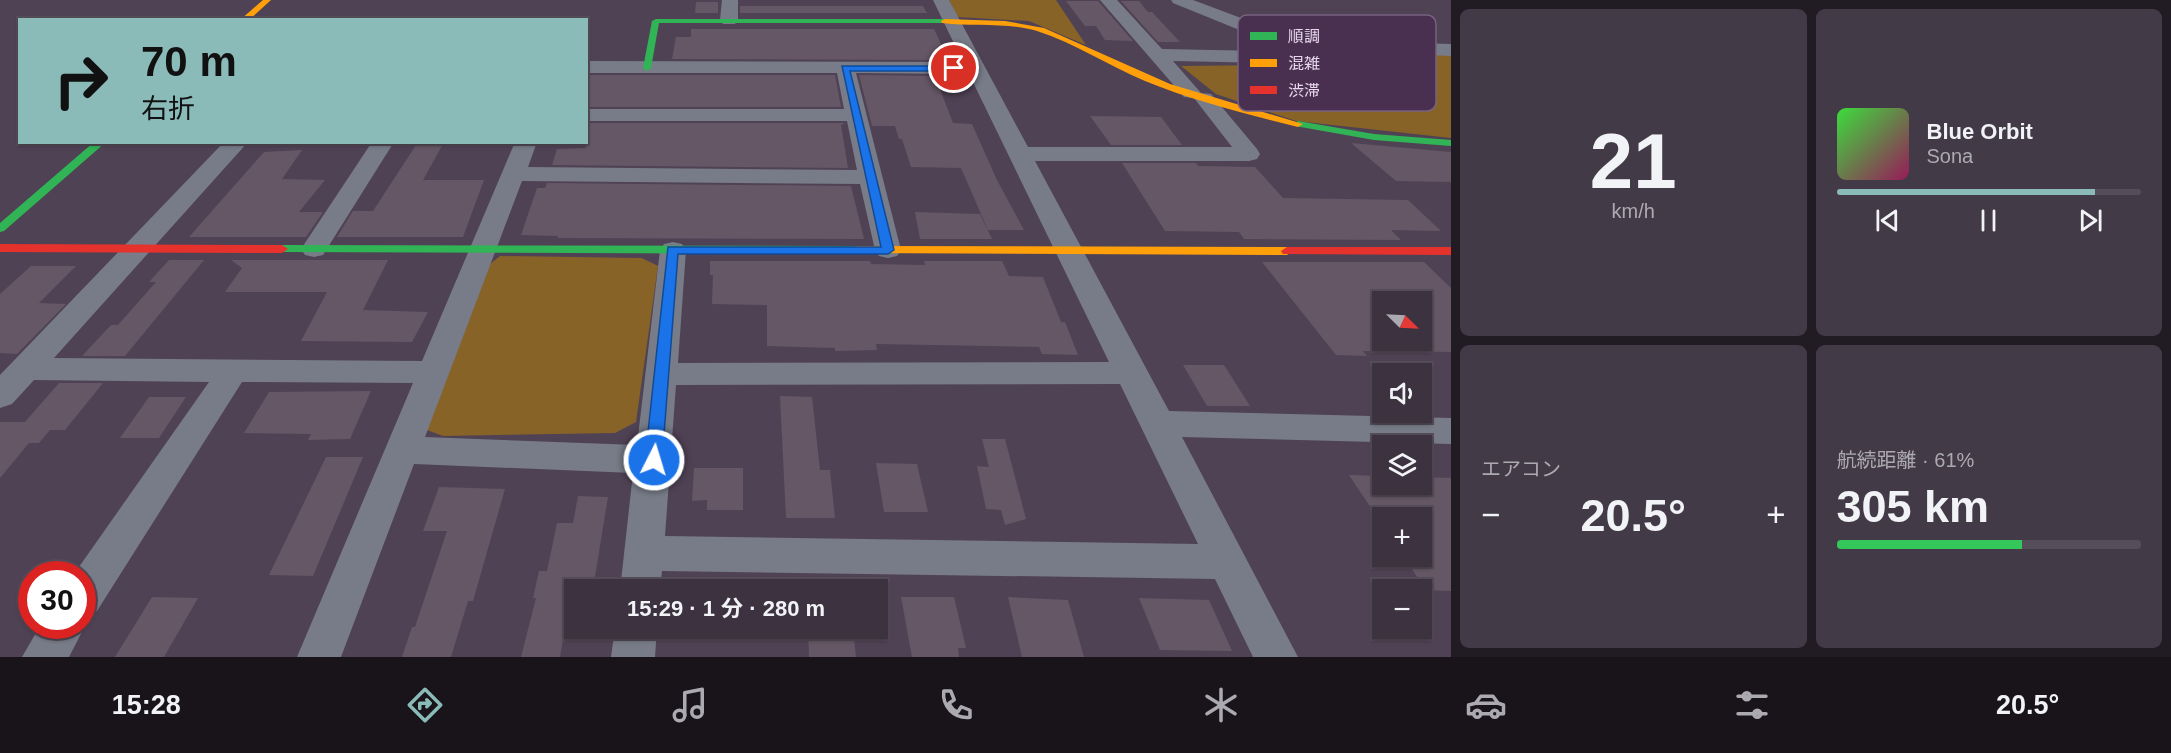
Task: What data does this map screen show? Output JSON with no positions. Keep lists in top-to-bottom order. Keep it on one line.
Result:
{"legend":["順調","混雑","渋滞"],"north":"bottom right","page":{"tile":[["21","km/h"],"エアコン",["航続距離 · 61%","305 km"]],"turn":["70 m","右折"],"song":["Blue Orbit","Sona"],"map_buttons":["+","−"],"heat":["−","20.5°","+"],"limit":"30","trip":"15:29 · 1 分 · 280 m","tabs":["15:28","20.5°"]}}
